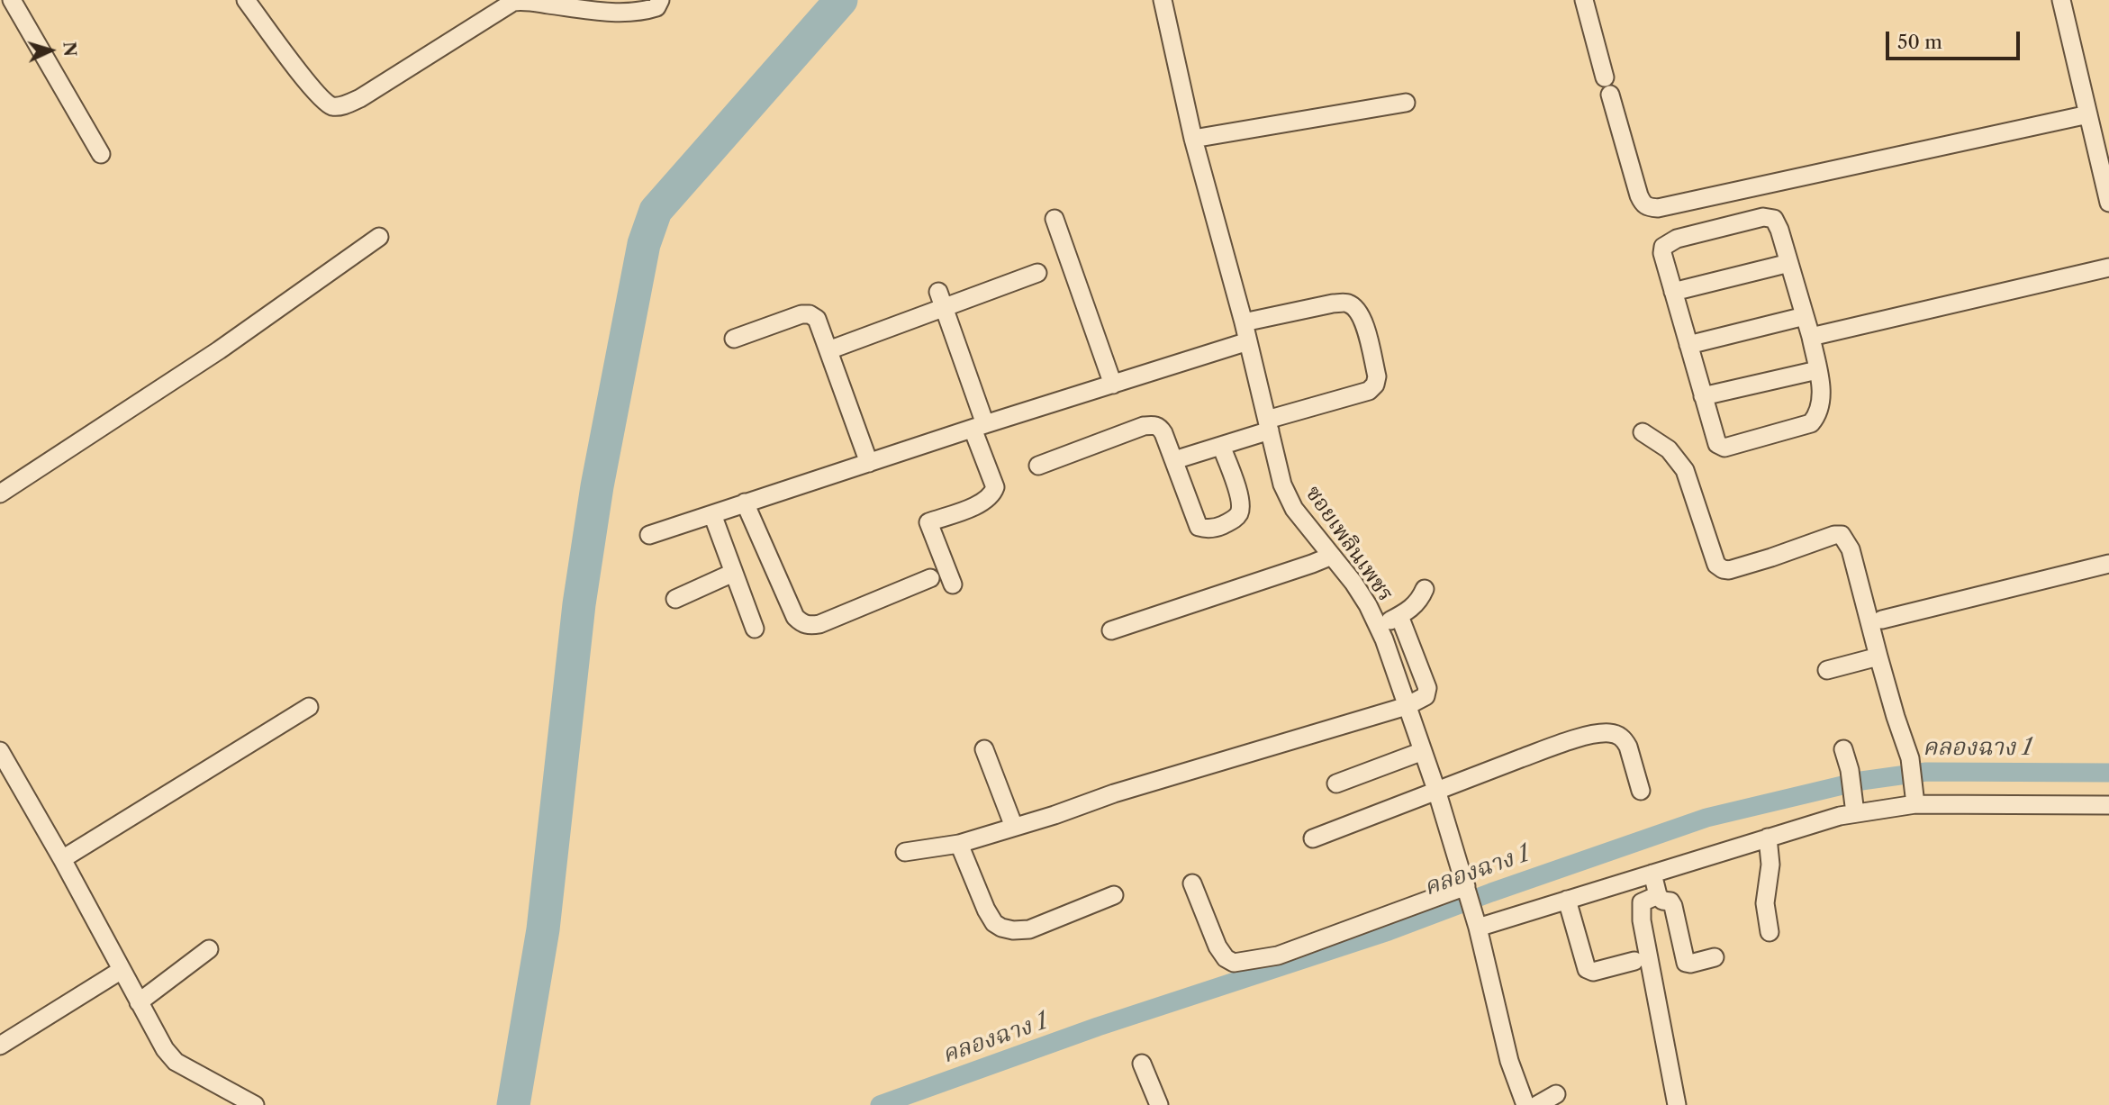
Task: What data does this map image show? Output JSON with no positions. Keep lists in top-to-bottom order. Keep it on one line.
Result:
{"streets":{"street":["ซอยเพลินเพชร"]},"water":["คลองฉาง 1"],"scale_bar":"50 m","north":"right"}
